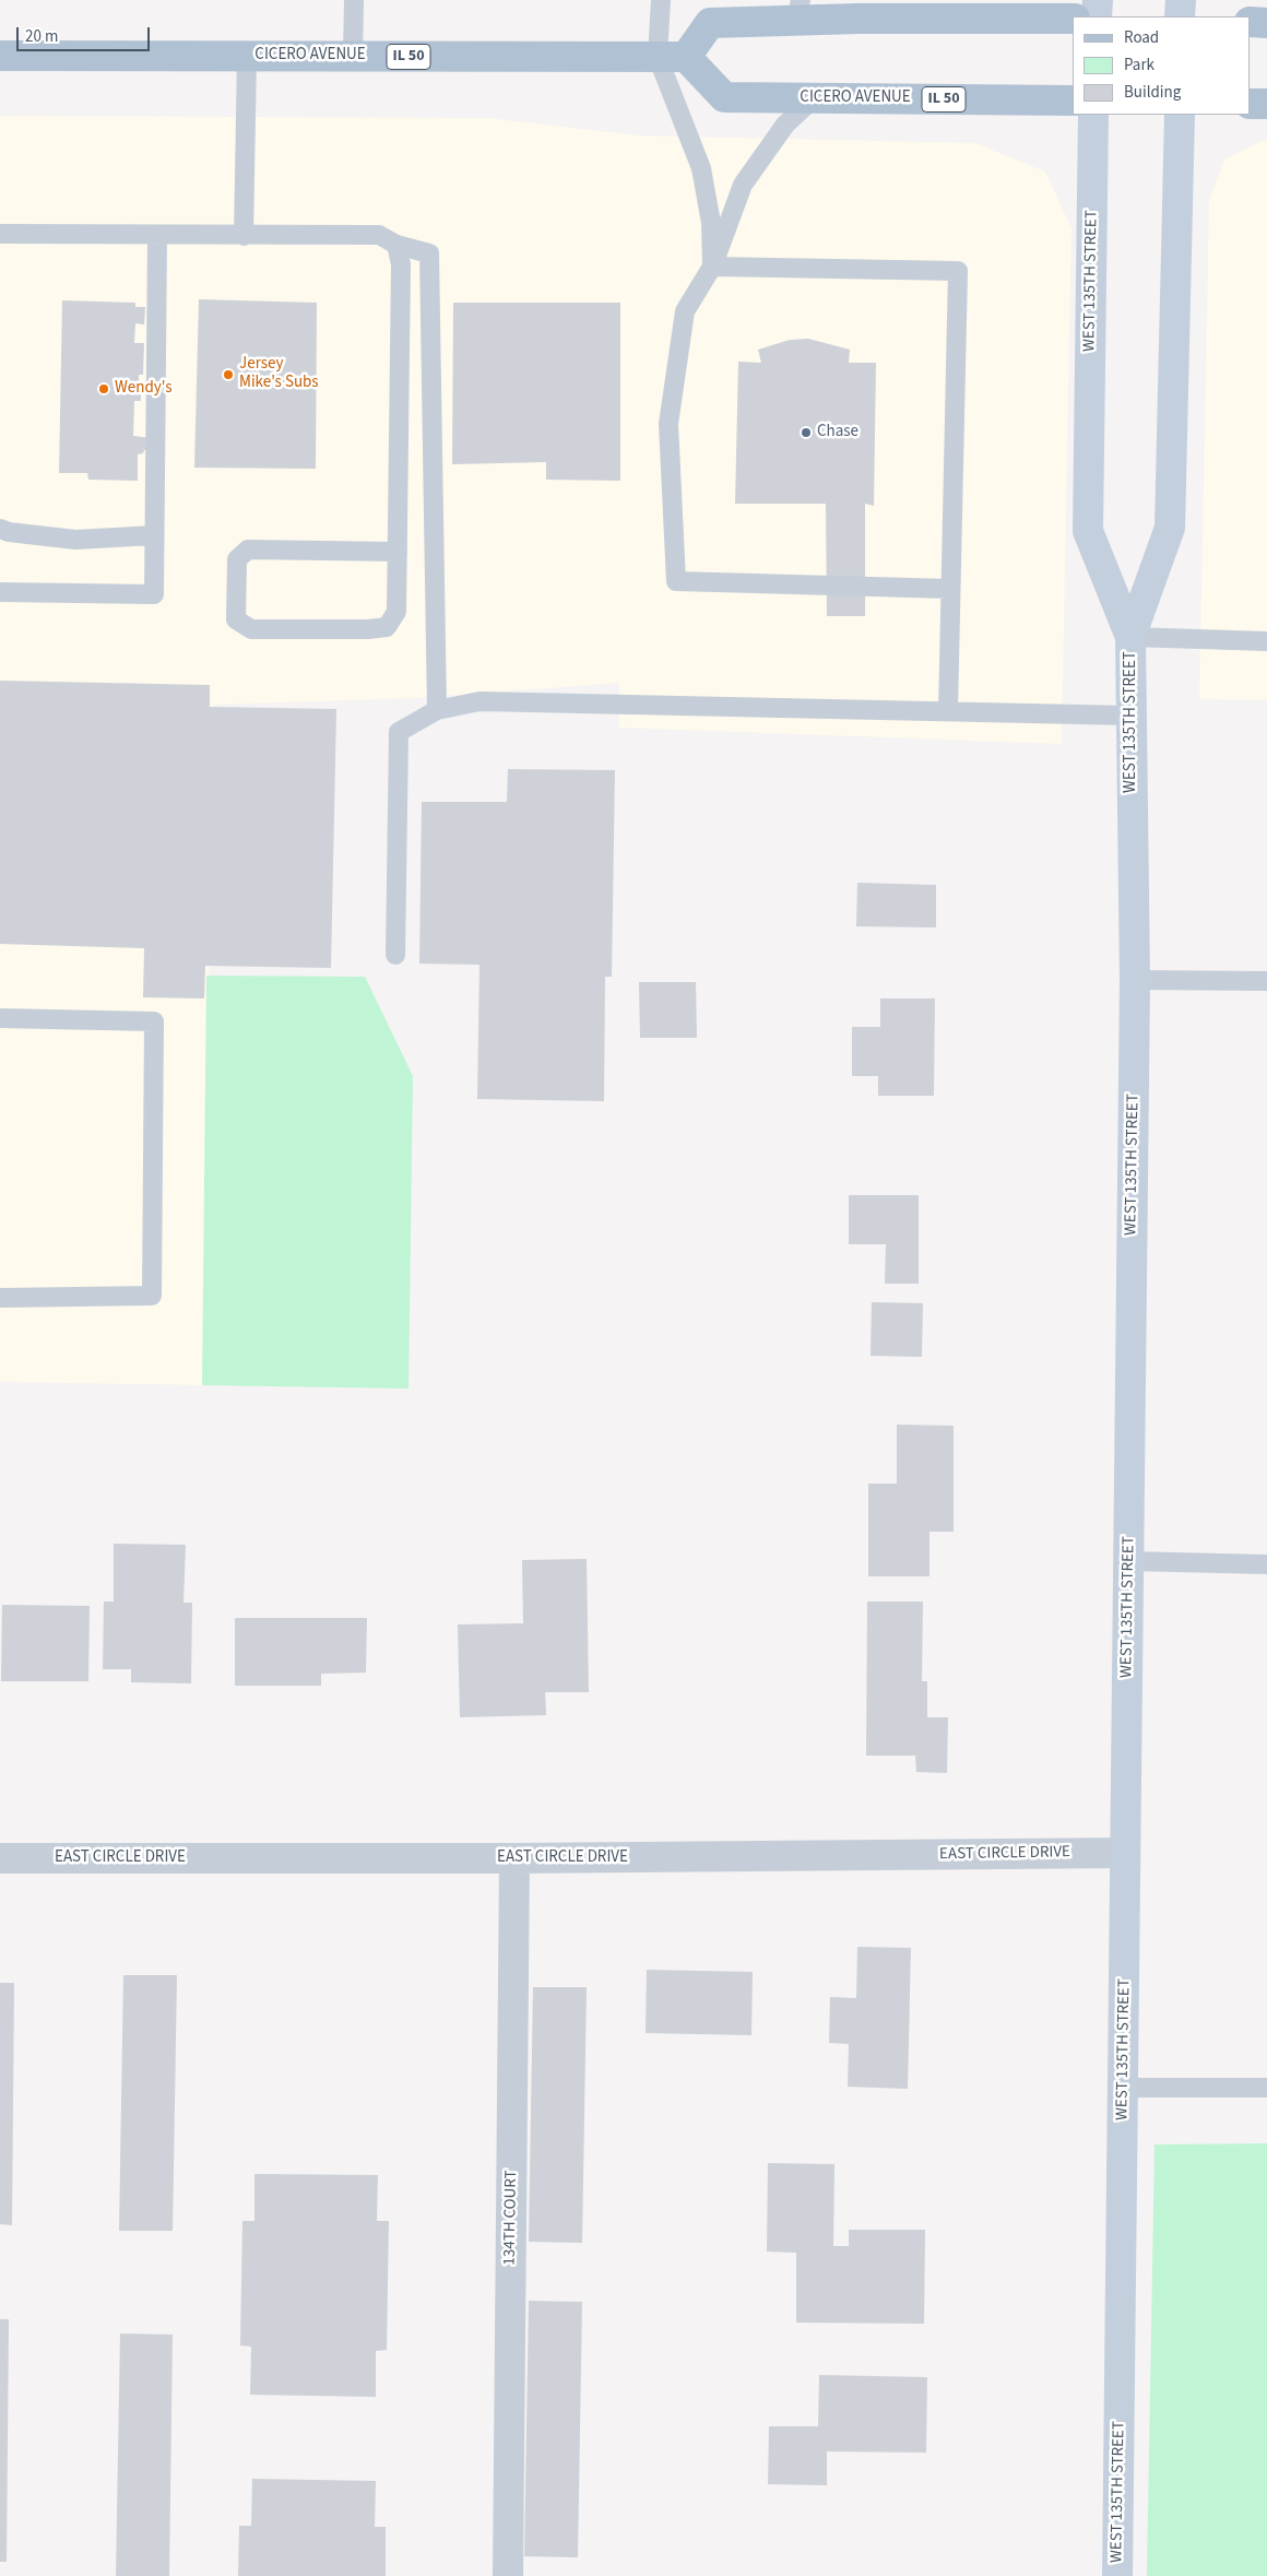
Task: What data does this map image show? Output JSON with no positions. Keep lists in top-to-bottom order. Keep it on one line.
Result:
{"streets":{"main road":["CICERO AVENUE","IL 50"],"street":["WEST 135TH STREET","EAST CIRCLE DRIVE","134TH COURT"]},"crossings":[["WEST 135TH STREET","EAST CIRCLE DRIVE"],["EAST CIRCLE DRIVE","134TH COURT"]],"places":["Jersey Mike's Subs","Wendy's","Chase"],"legend":["Road","Park","Building"],"scale_bar":"20 m"}
